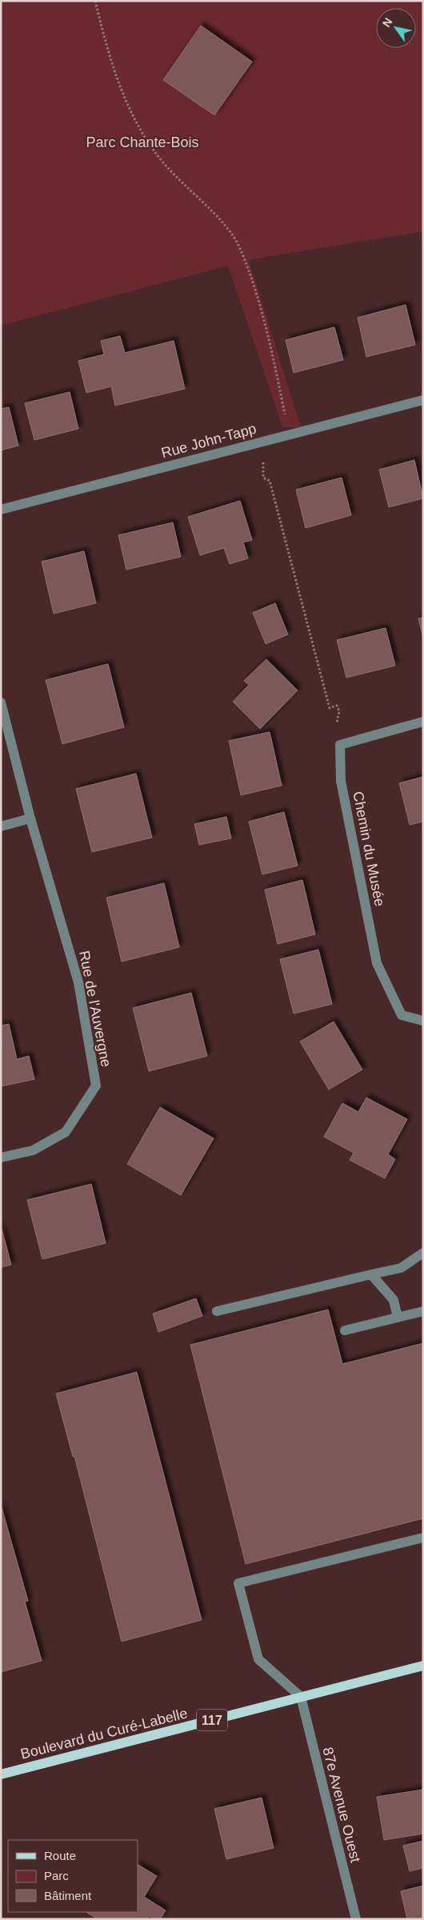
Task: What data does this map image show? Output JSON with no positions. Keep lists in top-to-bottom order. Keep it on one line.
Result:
{"streets":{"main road":["117","Boulevard du Curé-Labelle"],"street":["Rue John-Tapp","Chemin du Musée","Rue de l'Auvergne","87e Avenue Ouest"]},"crossings":[["Boulevard du Curé-Labelle","87e Avenue Ouest"]],"parks":["Parc Chante-Bois"],"legend":["Route","Parc","Bâtiment"],"north":"top left"}
